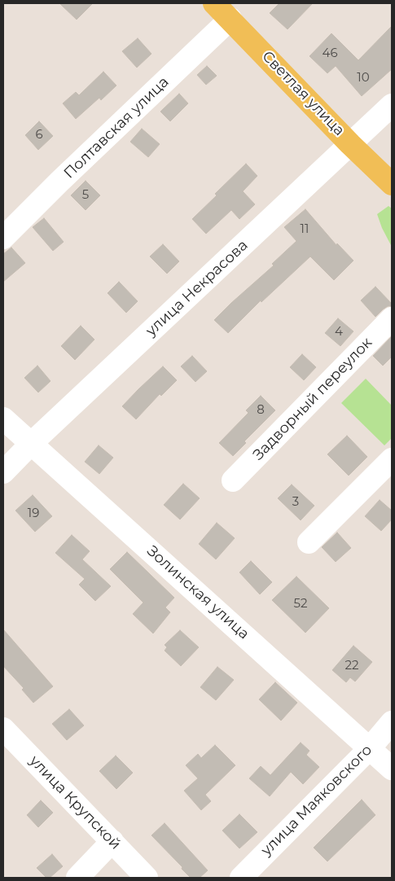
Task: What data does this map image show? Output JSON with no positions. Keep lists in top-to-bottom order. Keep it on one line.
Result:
{"streets":{"main road":["Светлая улица"],"street":["Полтавская улица","улица Некрасова","Задворный переулок","Золинская улица","улица Маяковского","улица Крупской"]},"crossings":[["Светлая улица","Полтавская улица"],["Светлая улица","улица Некрасова"],["улица Некрасова","Золинская улица"],["Золинская улица","улица Маяковского"]],"house_numbers":["46","10","6","5","11","4","8","3","19","52","22"]}
